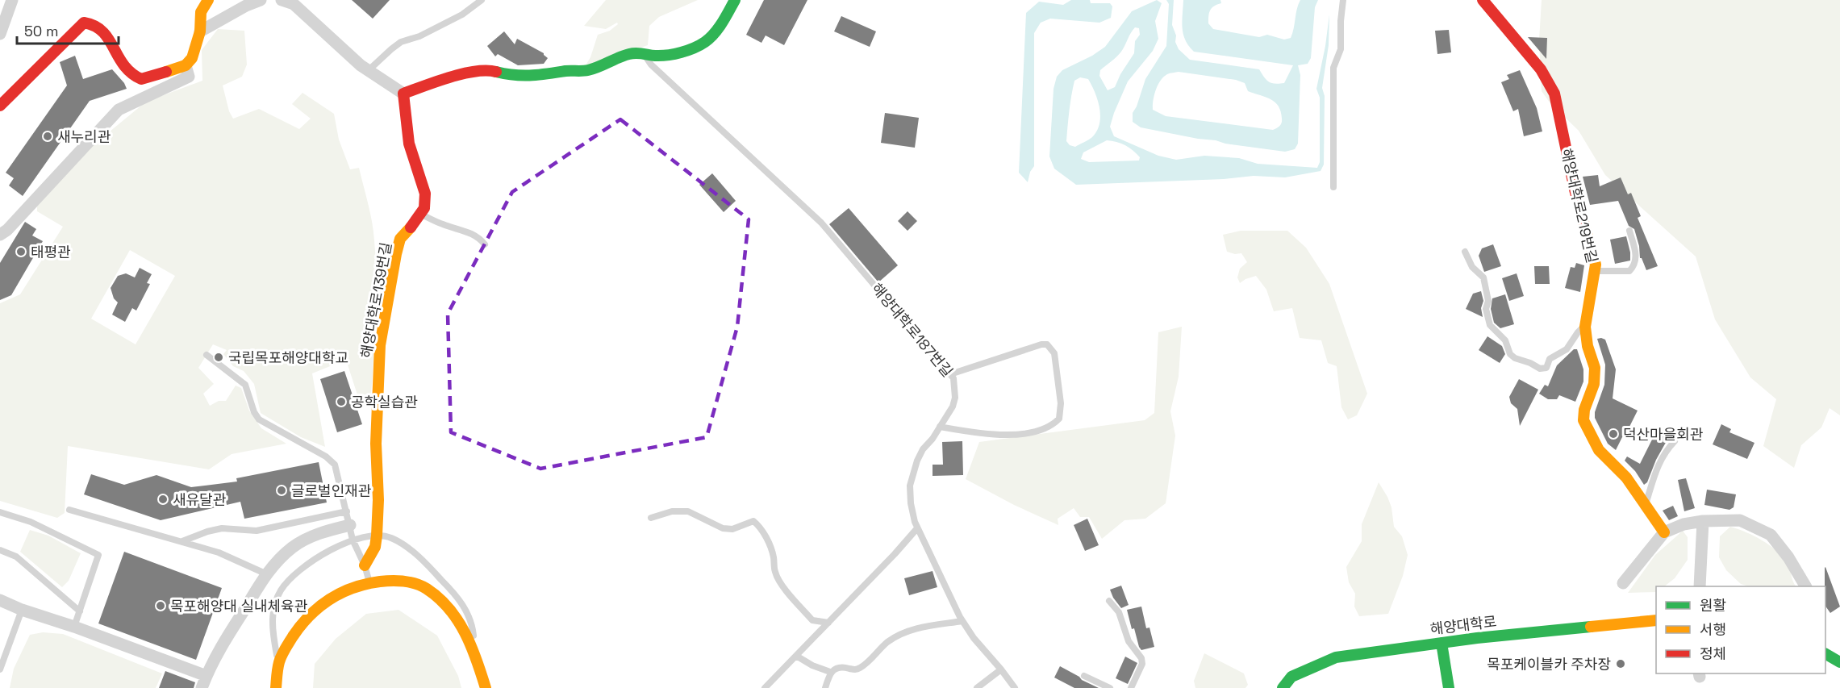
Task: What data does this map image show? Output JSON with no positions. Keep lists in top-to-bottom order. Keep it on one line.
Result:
{"streets":{"street":["해양대학로219번길","해양대학로139번길","해양대학로"],"lane":["해양대학로187번길"]},"places":["새누리관","태평관","국립목포해양대학교","공학실습관","덕산마을회관","글로벌인재관","새유달관","목포해양대 실내체육관","목포케이블카 주차장"],"legend":["원활","서행","정체"],"scale_bar":"50 m"}
